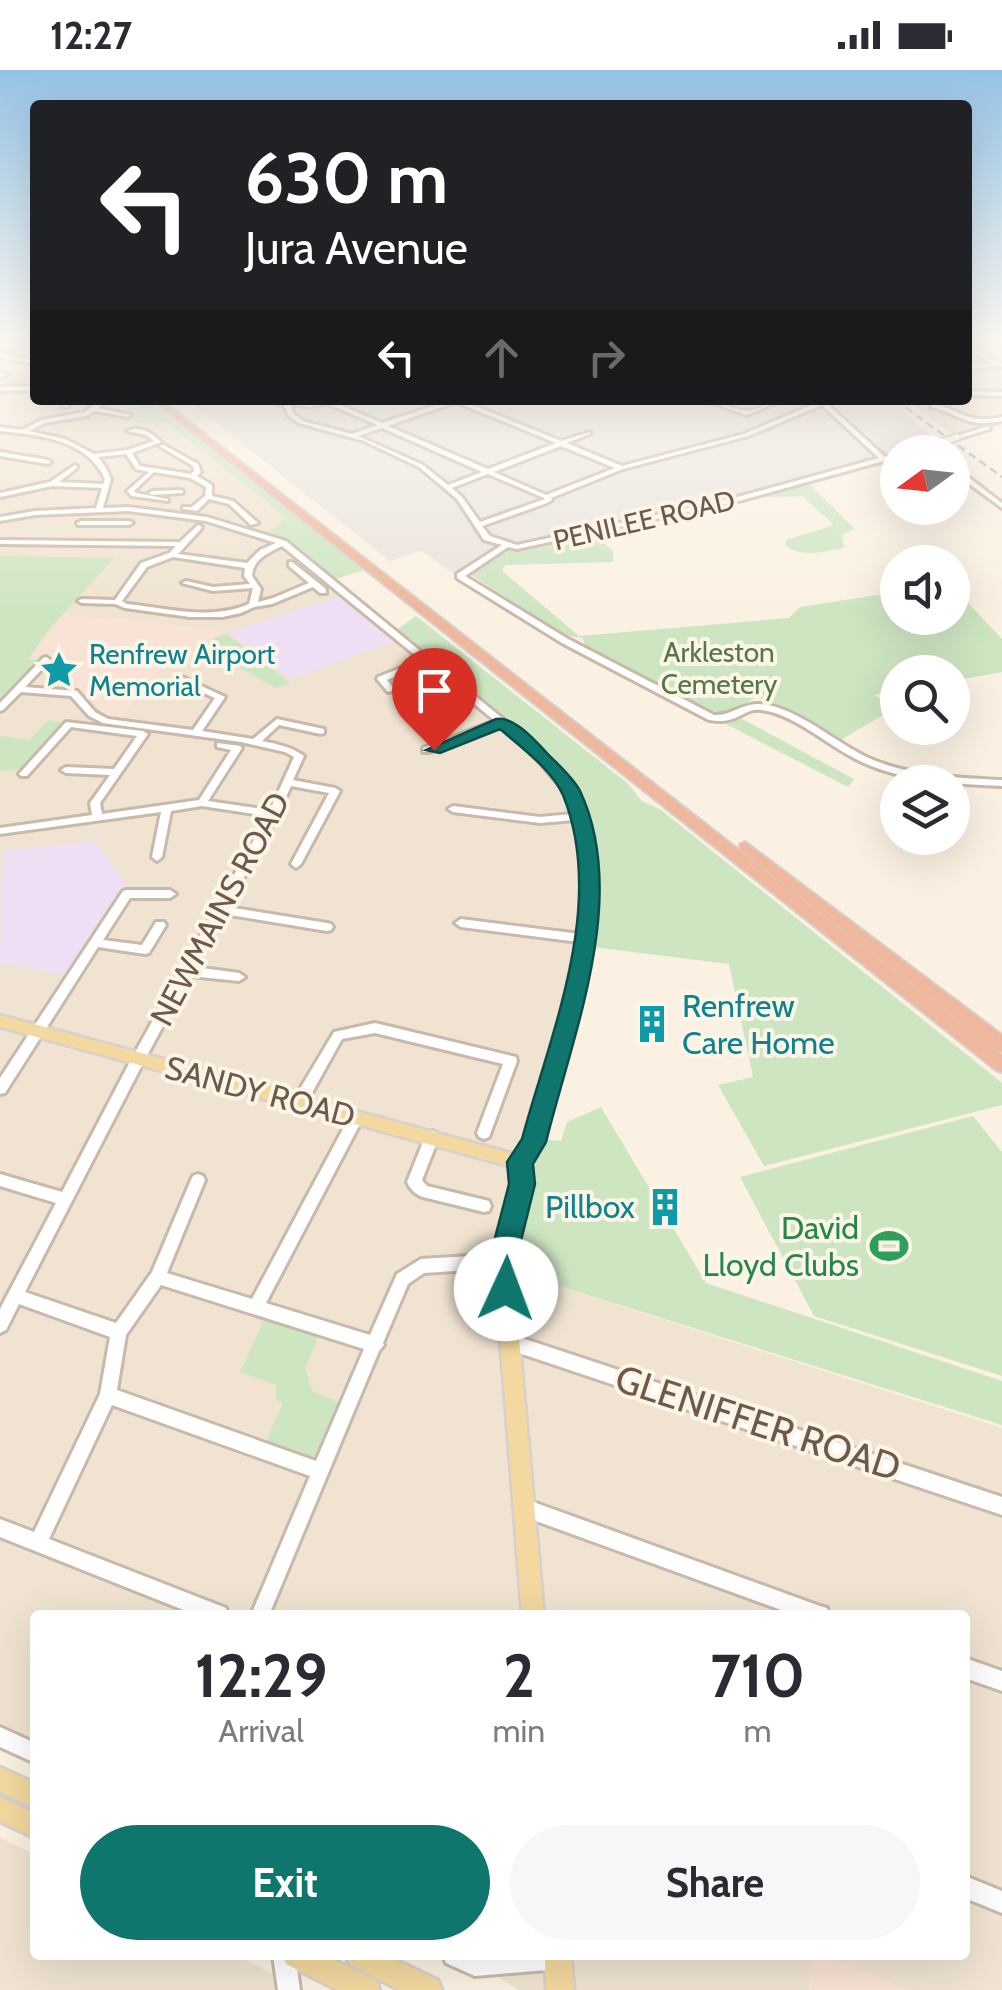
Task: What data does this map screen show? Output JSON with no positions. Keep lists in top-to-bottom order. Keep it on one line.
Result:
{"streets":{"main road":["SANDY ROAD"],"street":["PENILEE ROAD","NEWMAINS ROAD","GLENIFFER ROAD"]},"crossings":[["NEWMAINS ROAD","SANDY ROAD"]],"parks":["Arkleston Cemetery"],"places":{"place":["Renfrew Airport Memorial"],"building":["Renfrew Care Home","Pillbox"],"sports":["David Lloyd Clubs"]},"north":"left","page":{"status":"12:27","turn":["630 m","Jura Avenue"],"eta":["12:29","Arrival","2","min","710","m"],"buttons":["Exit","Share"]}}
